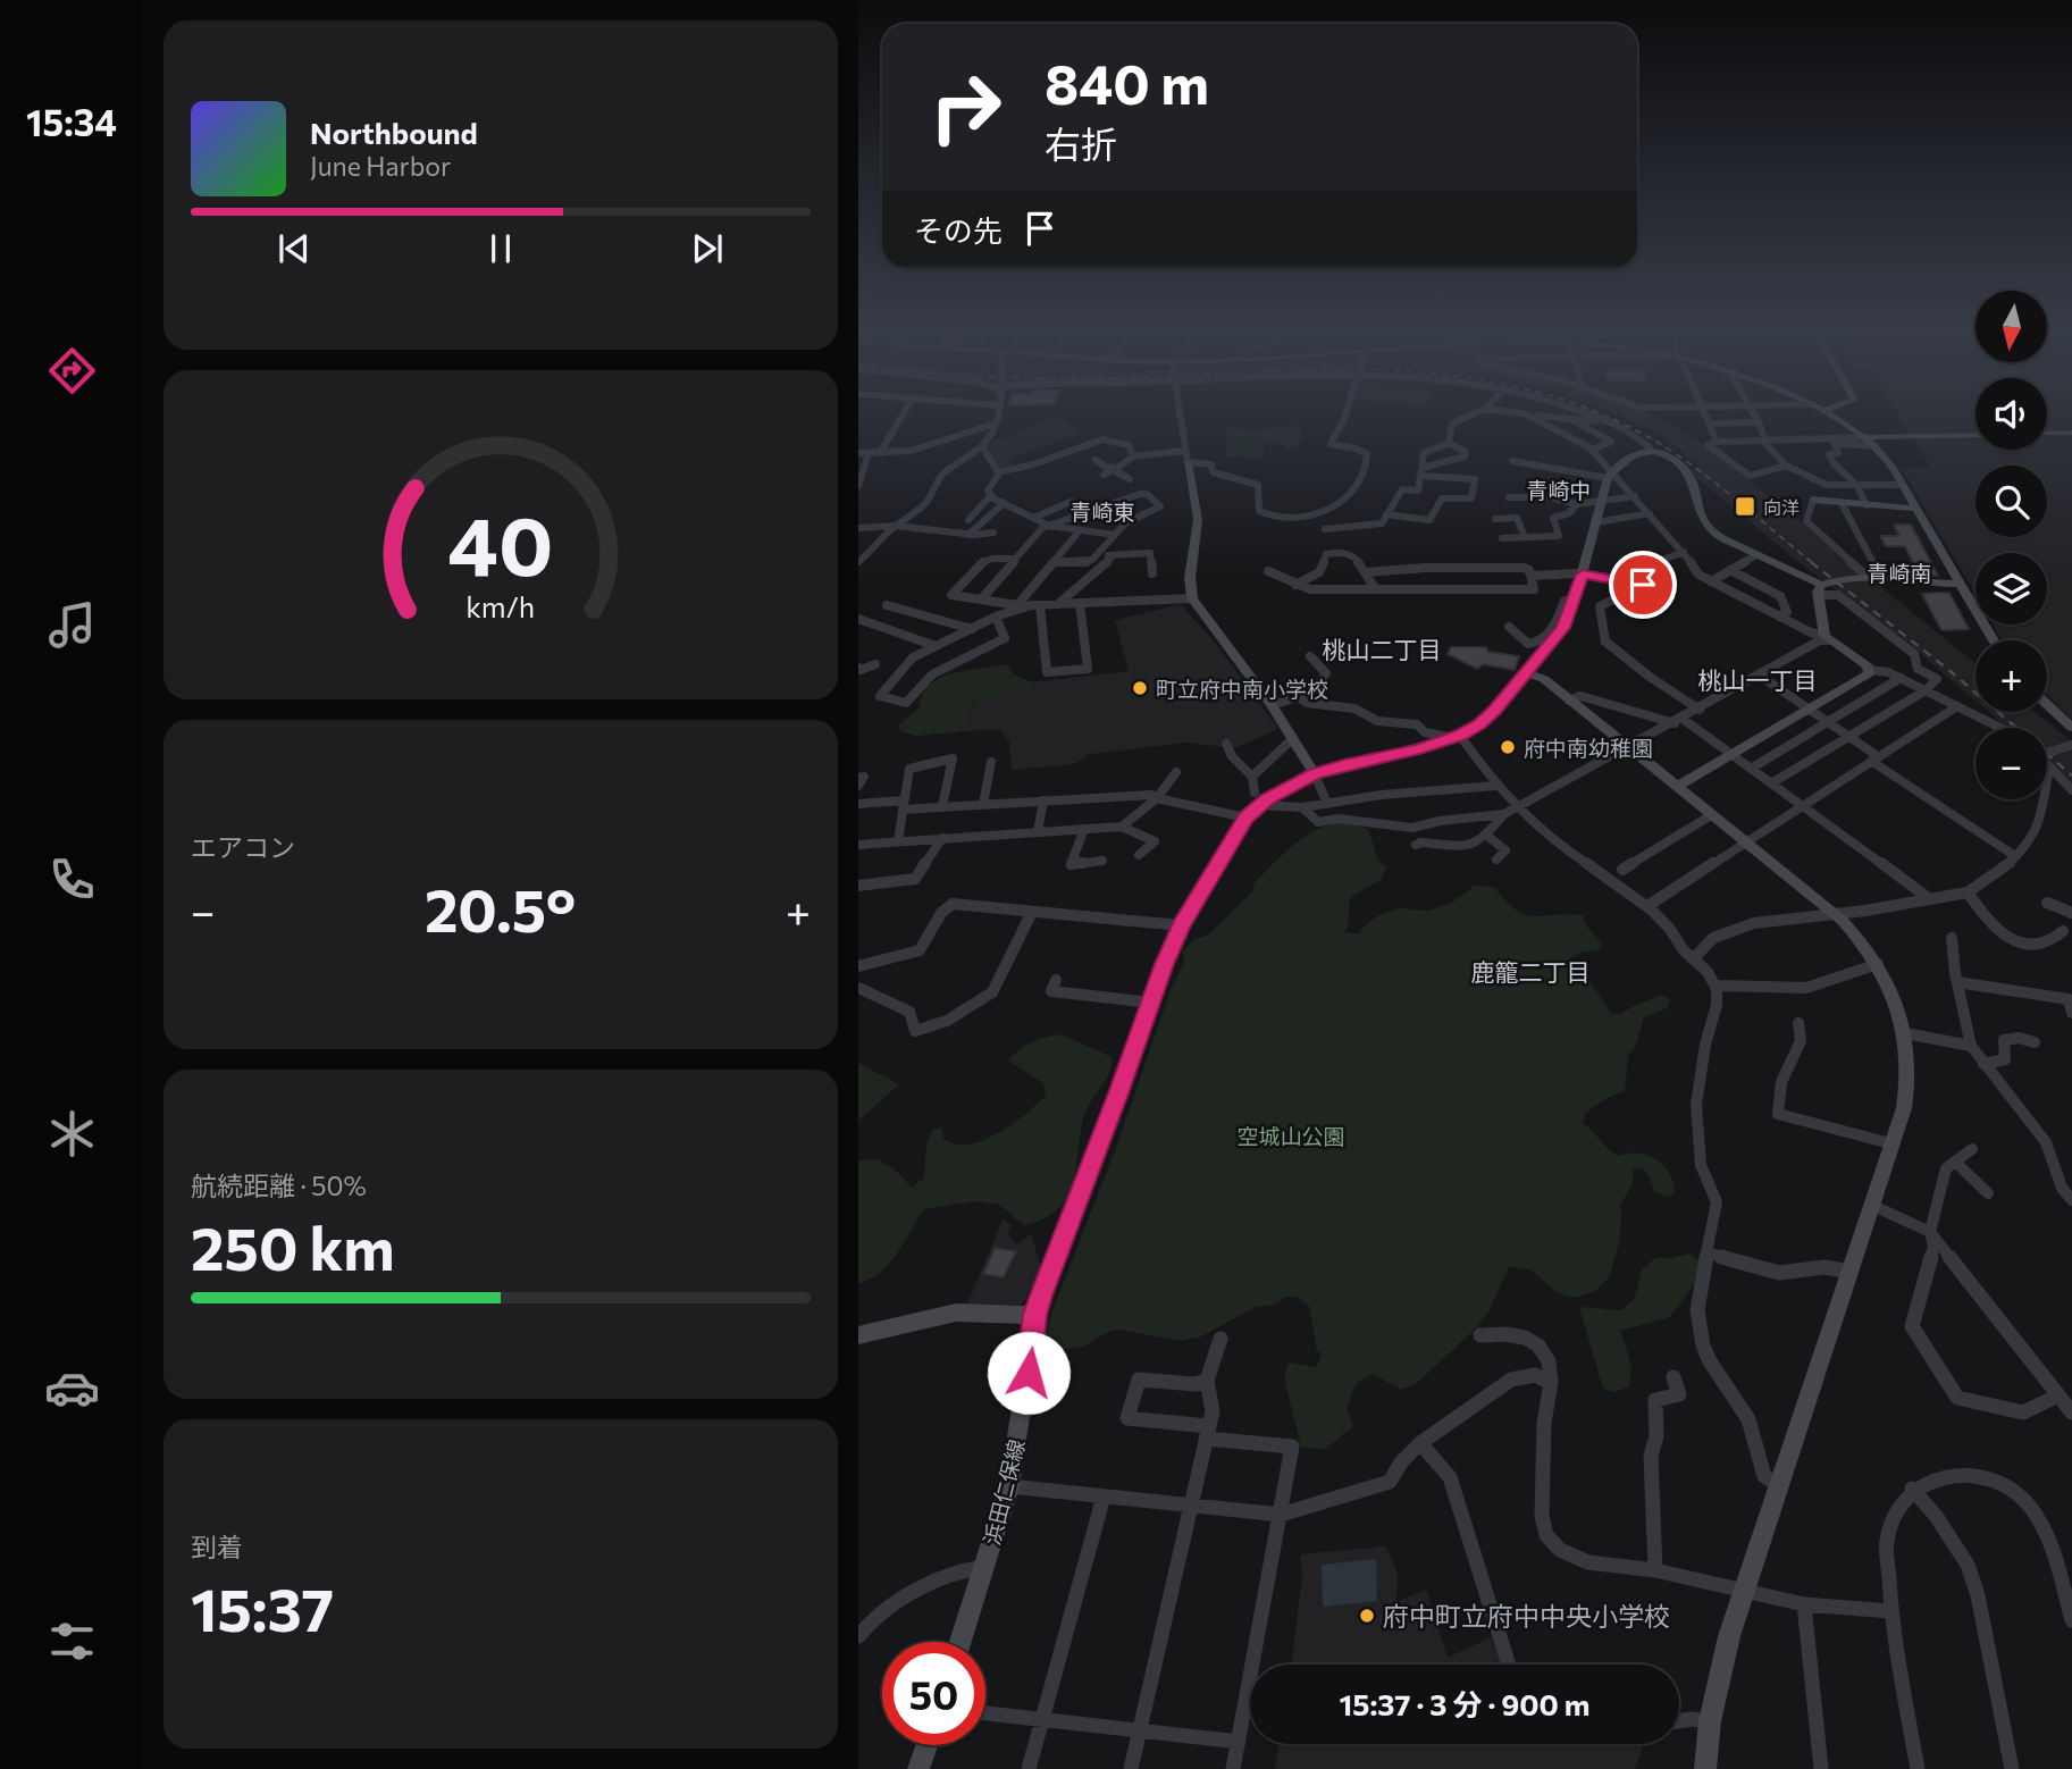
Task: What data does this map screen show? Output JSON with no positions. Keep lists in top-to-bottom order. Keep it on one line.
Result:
{"streets":{"main road":["浜田仁保線"]},"districts":["青崎中","青崎東","青崎南","桃山二丁目","桃山一丁目","鹿籠二丁目"],"parks":["空城山公園"],"places":{"transit":["向洋"],"other":["町立府中南小学校","府中南幼稚園","府中町立府中中央小学校"]},"north":"bottom","page":{"tabs":"15:34","turn":["840 m","右折"],"song":["Northbound","June Harbor"],"then":"その先","map_buttons":["+","−"],"tile":["エアコン",["航続距離 · 50%","250 km"],["到着","15:37"]],"heat":["−","20.5°","+"],"limit":"50","trip":"15:37 · 3 分 · 900 m","gauge":["40","km/h"]}}
